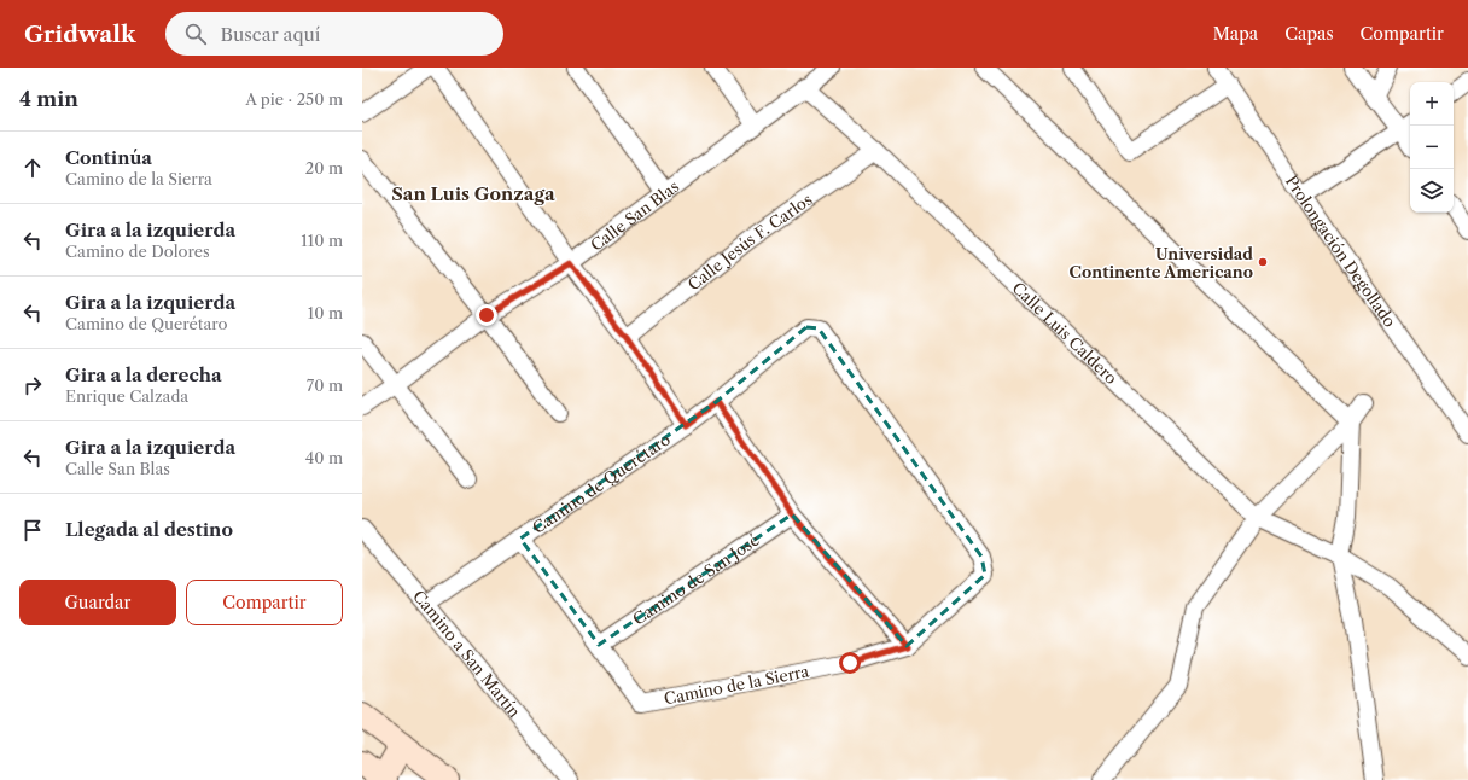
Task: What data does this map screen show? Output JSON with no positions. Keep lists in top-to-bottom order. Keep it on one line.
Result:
{"streets":{"street":["Calle San Blas","Calle Jesús F. Carlos","Prolongación Degollado","Calle Luis Caldero","Camino de Querétaro","Camino de San José","Camino a San Martín","Camino de la Sierra"]},"crossings":[["Calle San Blas","Calle Luis Caldero"],["Calle Jesús F. Carlos","Calle Luis Caldero"],["Camino de Querétaro","Camino a San Martín"],["Camino de Querétaro","Camino de la Sierra"],["Camino de San José","Camino de la Sierra"]],"districts":["San Luis Gonzaga"],"places":["Universidad Continente Americano"],"page":{"header":"Gridwalk","search":"Buscar aquí","nav":["Mapa","Capas","Compartir"],"heading":["4 min","A pie · 250 m"],"map_buttons":["+","−"],"list":[["Continúa","Camino de la Sierra","20 m"],["Gira a la izquierda","Camino de Dolores","110 m"],["Gira a la izquierda","Camino de Querétaro","10 m"],["Gira a la derecha","Enrique Calzada","70 m"],["Gira a la izquierda","Calle San Blas","40 m"],"Llegada al destino"],"buttons":["Guardar","Compartir"]}}
